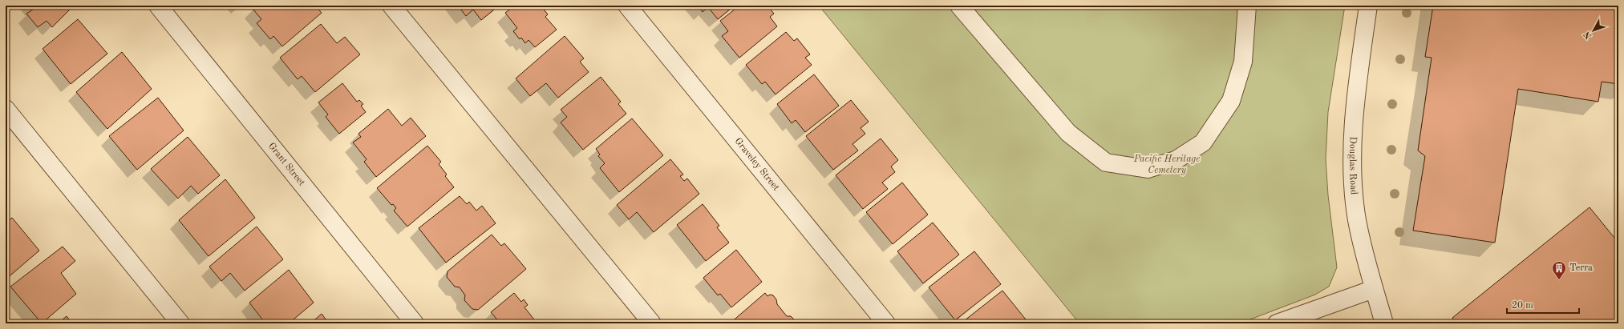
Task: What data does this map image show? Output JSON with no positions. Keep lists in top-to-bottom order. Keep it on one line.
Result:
{"streets":{"street":["Grant Street","Graveley Street","Douglas Road"]},"parks":["Pacific Heritage Cemetery"],"places":{"building":["Terra"]},"scale_bar":"20 m","north":"bottom left"}
